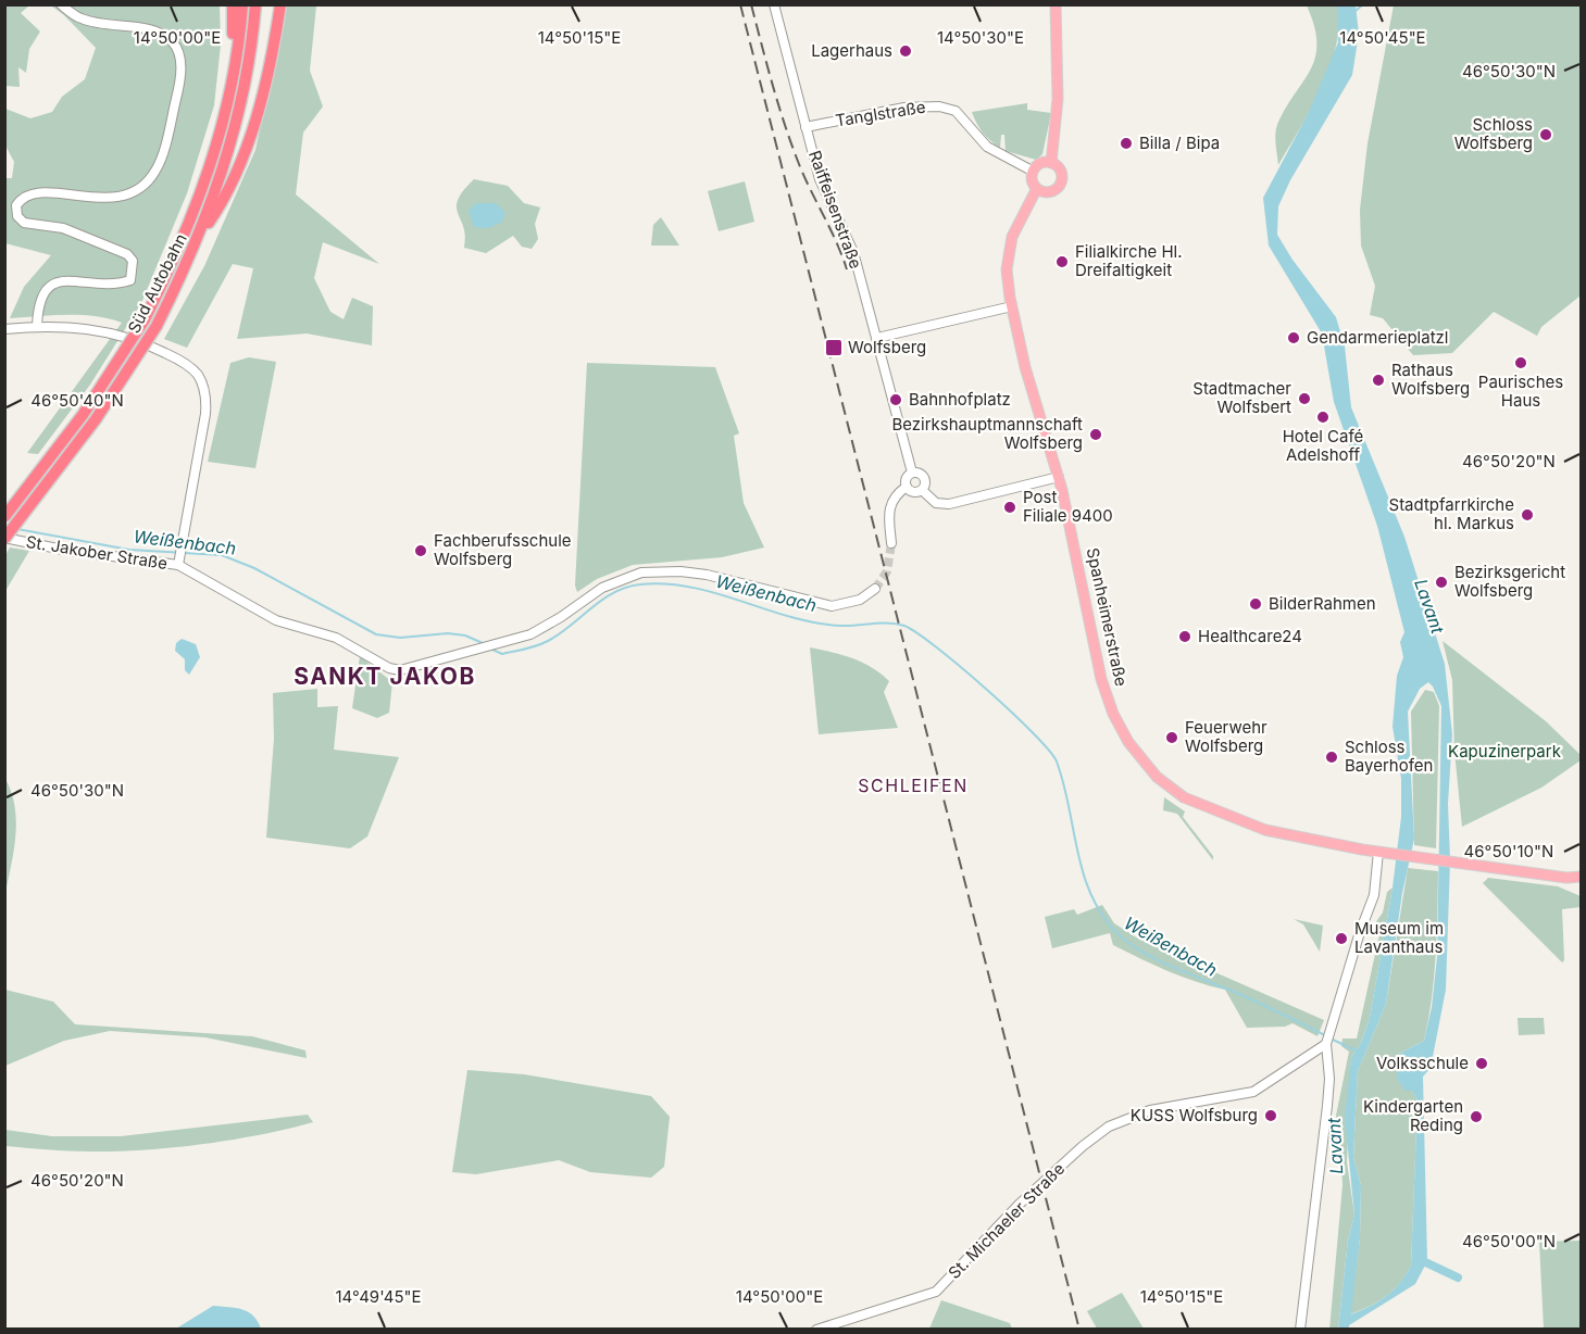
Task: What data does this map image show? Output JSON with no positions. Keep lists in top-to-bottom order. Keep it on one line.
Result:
{"streets":{"highway":["Süd Autobahn"],"main road":["Tanglstraße","Raiffeisenstraße","St. Jakober Straße","Spanheimerstraße","St. Michaeler Straße"]},"crossings":[["Tanglstraße","Raiffeisenstraße"],["Tanglstraße","Spanheimerstraße"],["Süd Autobahn","St. Jakober Straße"]],"districts":["SANKT JAKOB","SCHLEIFEN"],"water":["Weißenbach","Lavant"],"parks":["Kapuzinerpark"],"places":{"other":["Lagerhaus","Schloss Wolfsberg","Billa / Bipa","Filialkirche Hl. Dreifaltigkeit","Gendarmerieplatzl","Paurisches Haus","Rathaus Wolfsberg","Stadtmacher Wolfsbert","Bahnhofplatz","Hotel Café Adelshoff","Bezirkshauptmannschaft Wolfsberg","Post Filiale 9400","Stadtpfarrkirche hl. Markus","Fachberufsschule Wolfsberg","Bezirksgericht Wolfsberg","BilderRahmen","Healthcare24","Feuerwehr Wolfsberg","Schloss Bayerhofen","Museum im Lavanthaus","Volksschule","KUSS Wolfsburg","Kindergarten Reding"],"transit":["Wolfsberg"]},"coordinates":["14°50'30\"E","14°50'45\"E","14°50'00\"E","14°50'15\"E","46°50'30\"N","46°50'40\"N","46°50'20\"N","46°50'10\"N","46°50'00\"N","14°49'45\"E"]}
